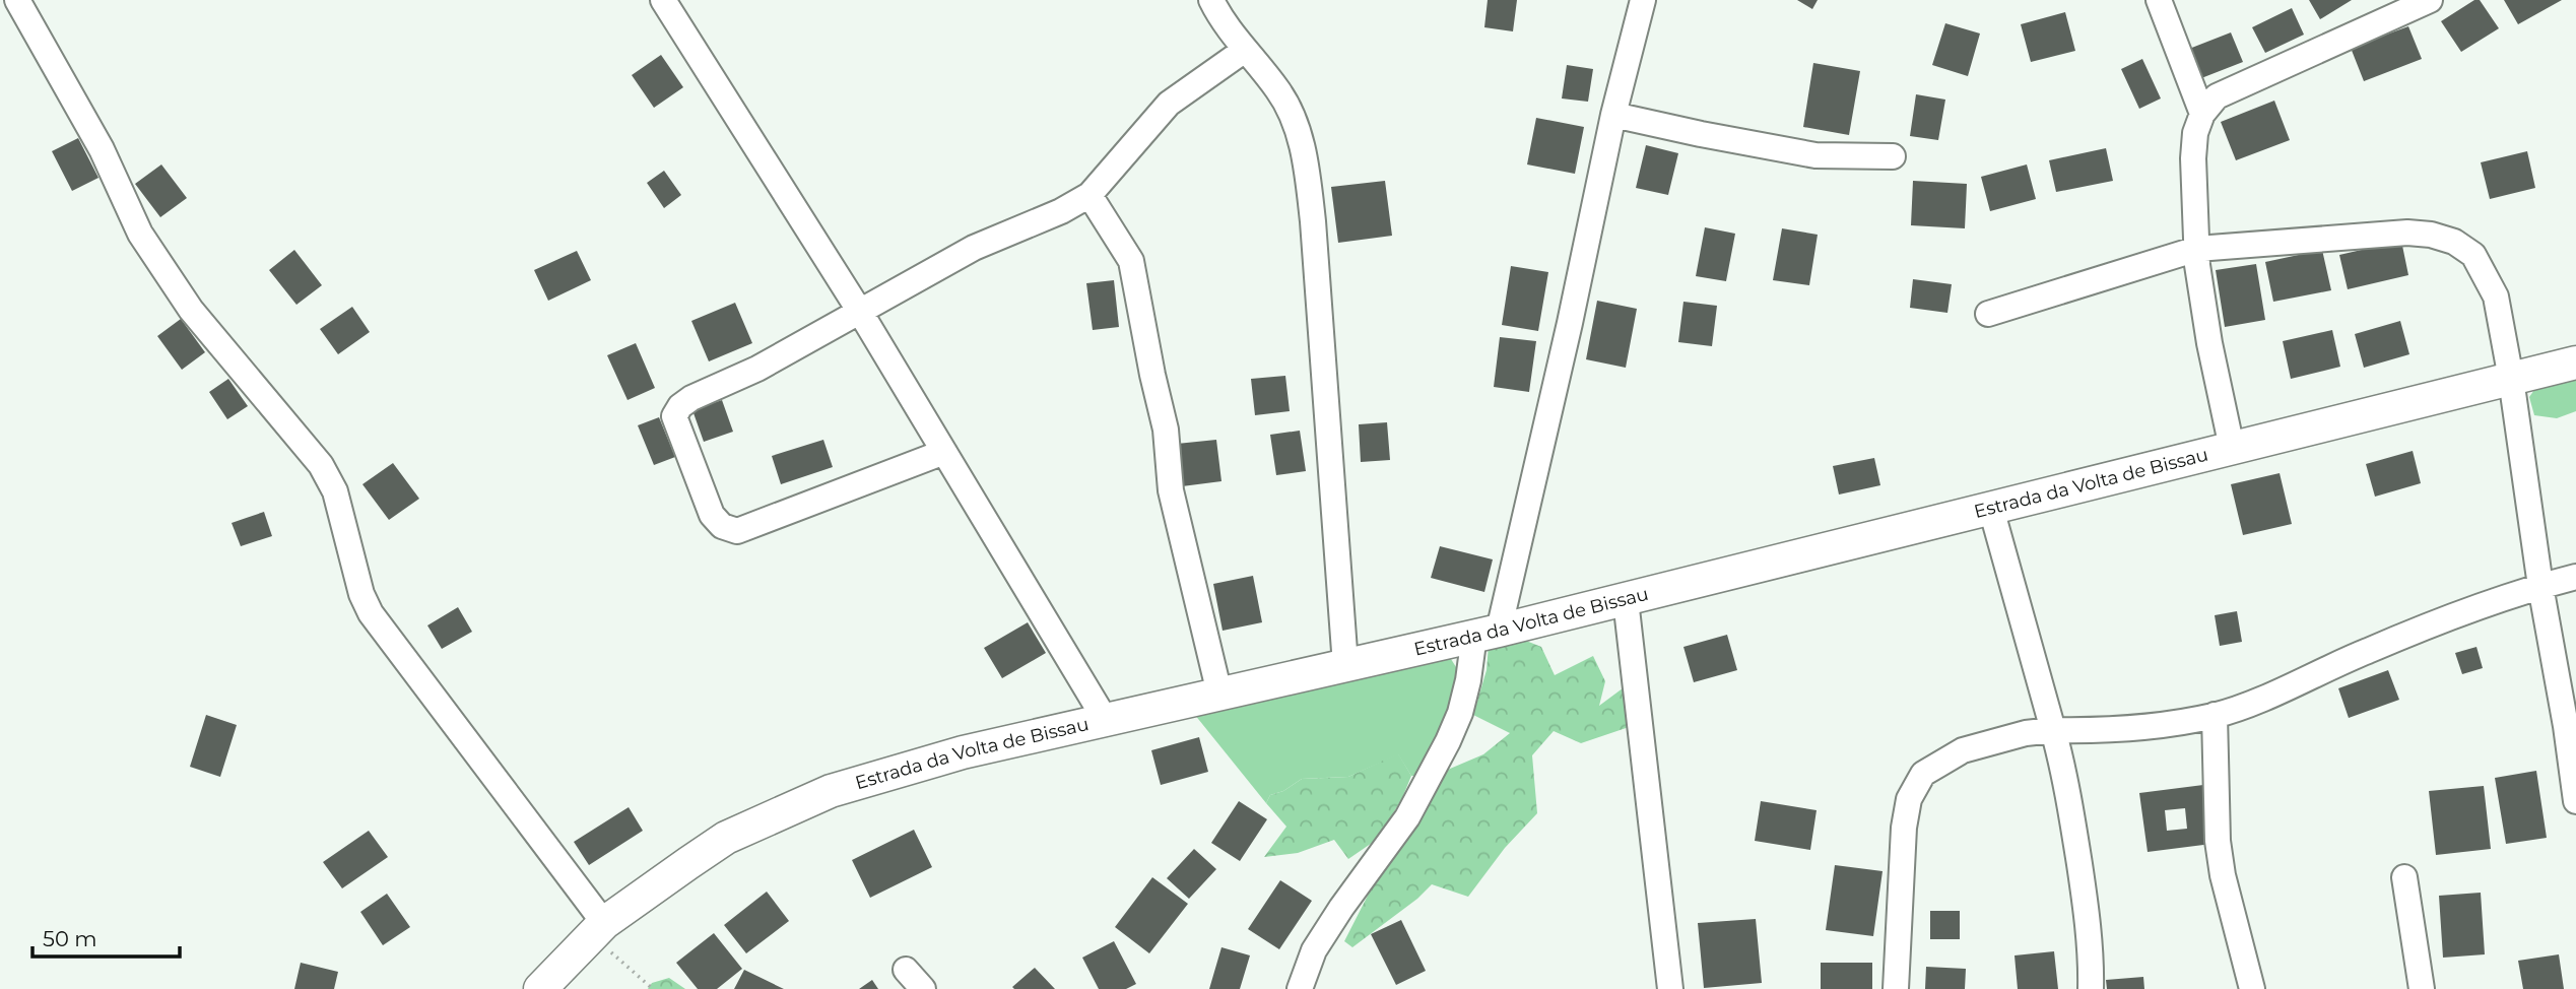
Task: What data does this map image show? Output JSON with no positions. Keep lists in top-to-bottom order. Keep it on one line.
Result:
{"streets":{"main road":["Estrada da Volta de Bissau"]},"scale_bar":"50 m"}
